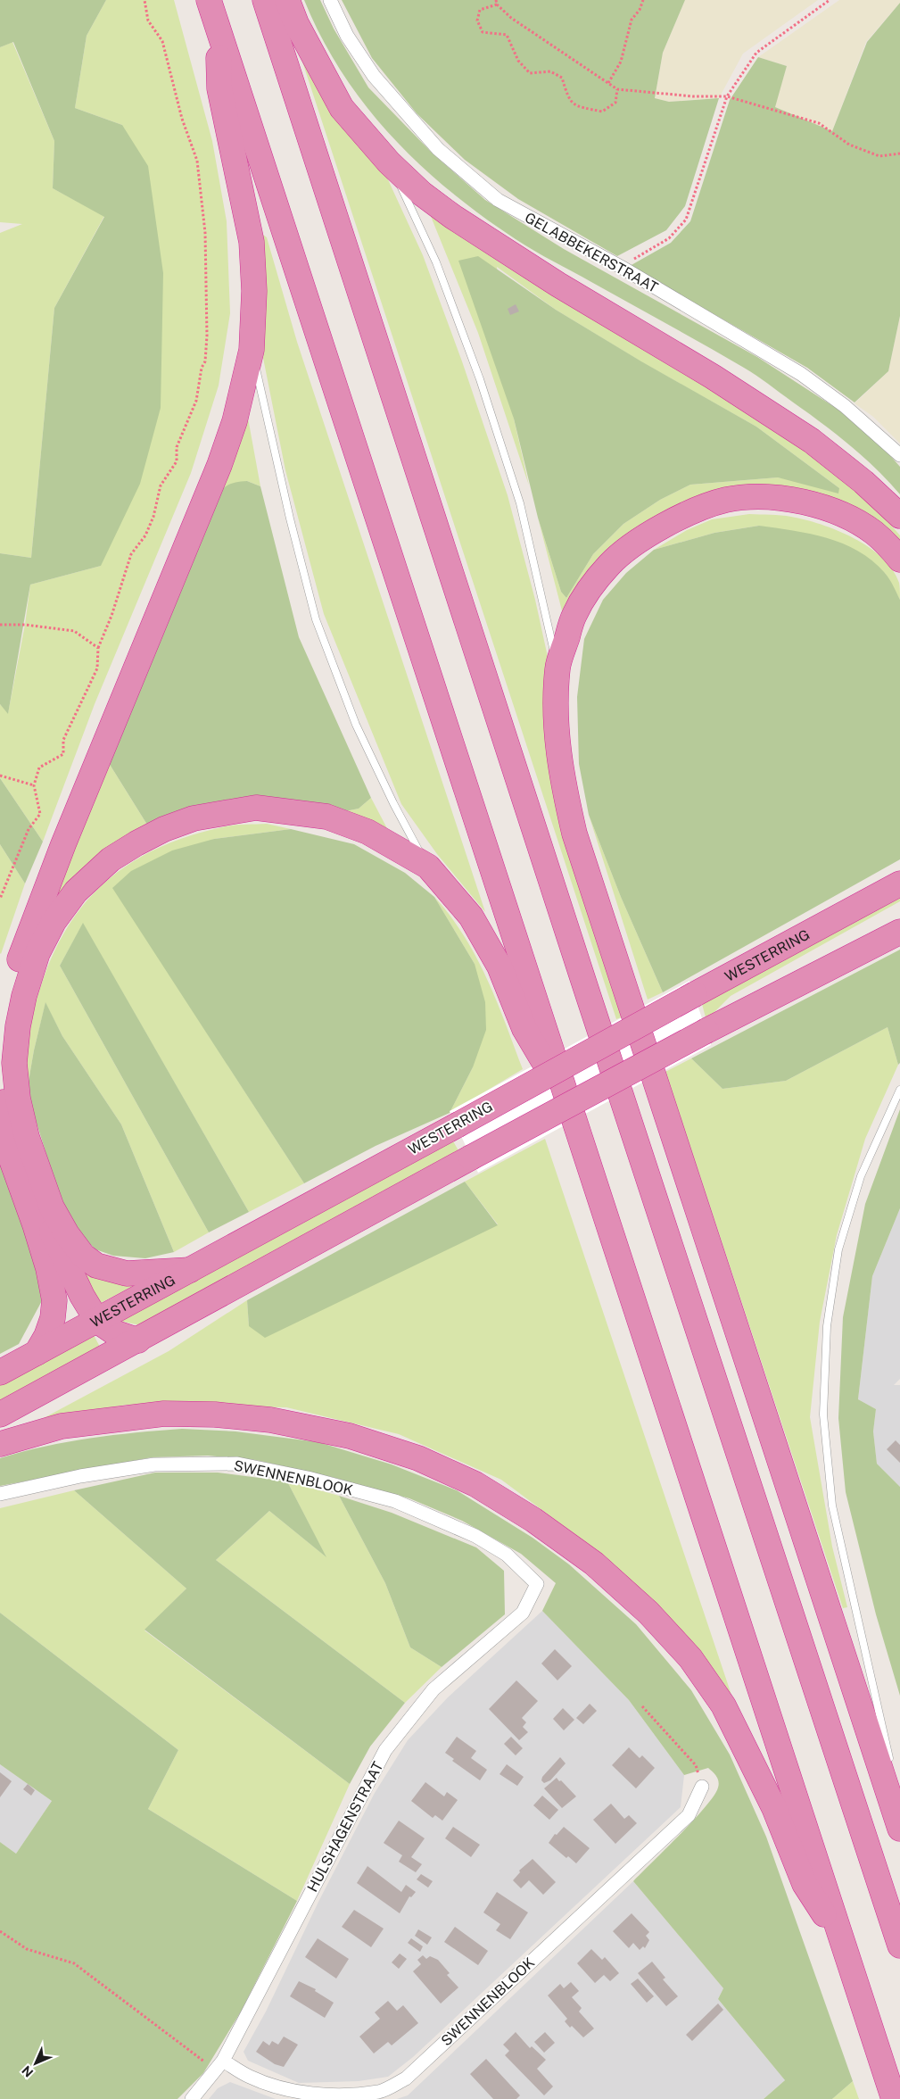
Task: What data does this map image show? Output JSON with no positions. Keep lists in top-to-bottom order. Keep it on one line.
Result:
{"streets":{"highway":["WESTERRING"],"street":["GELABBEKERSTRAAT","SWENNENBLOOK","HULSHAGENSTRAAT"]},"crossings":[["SWENNENBLOOK","HULSHAGENSTRAAT"]],"north":"bottom left"}
